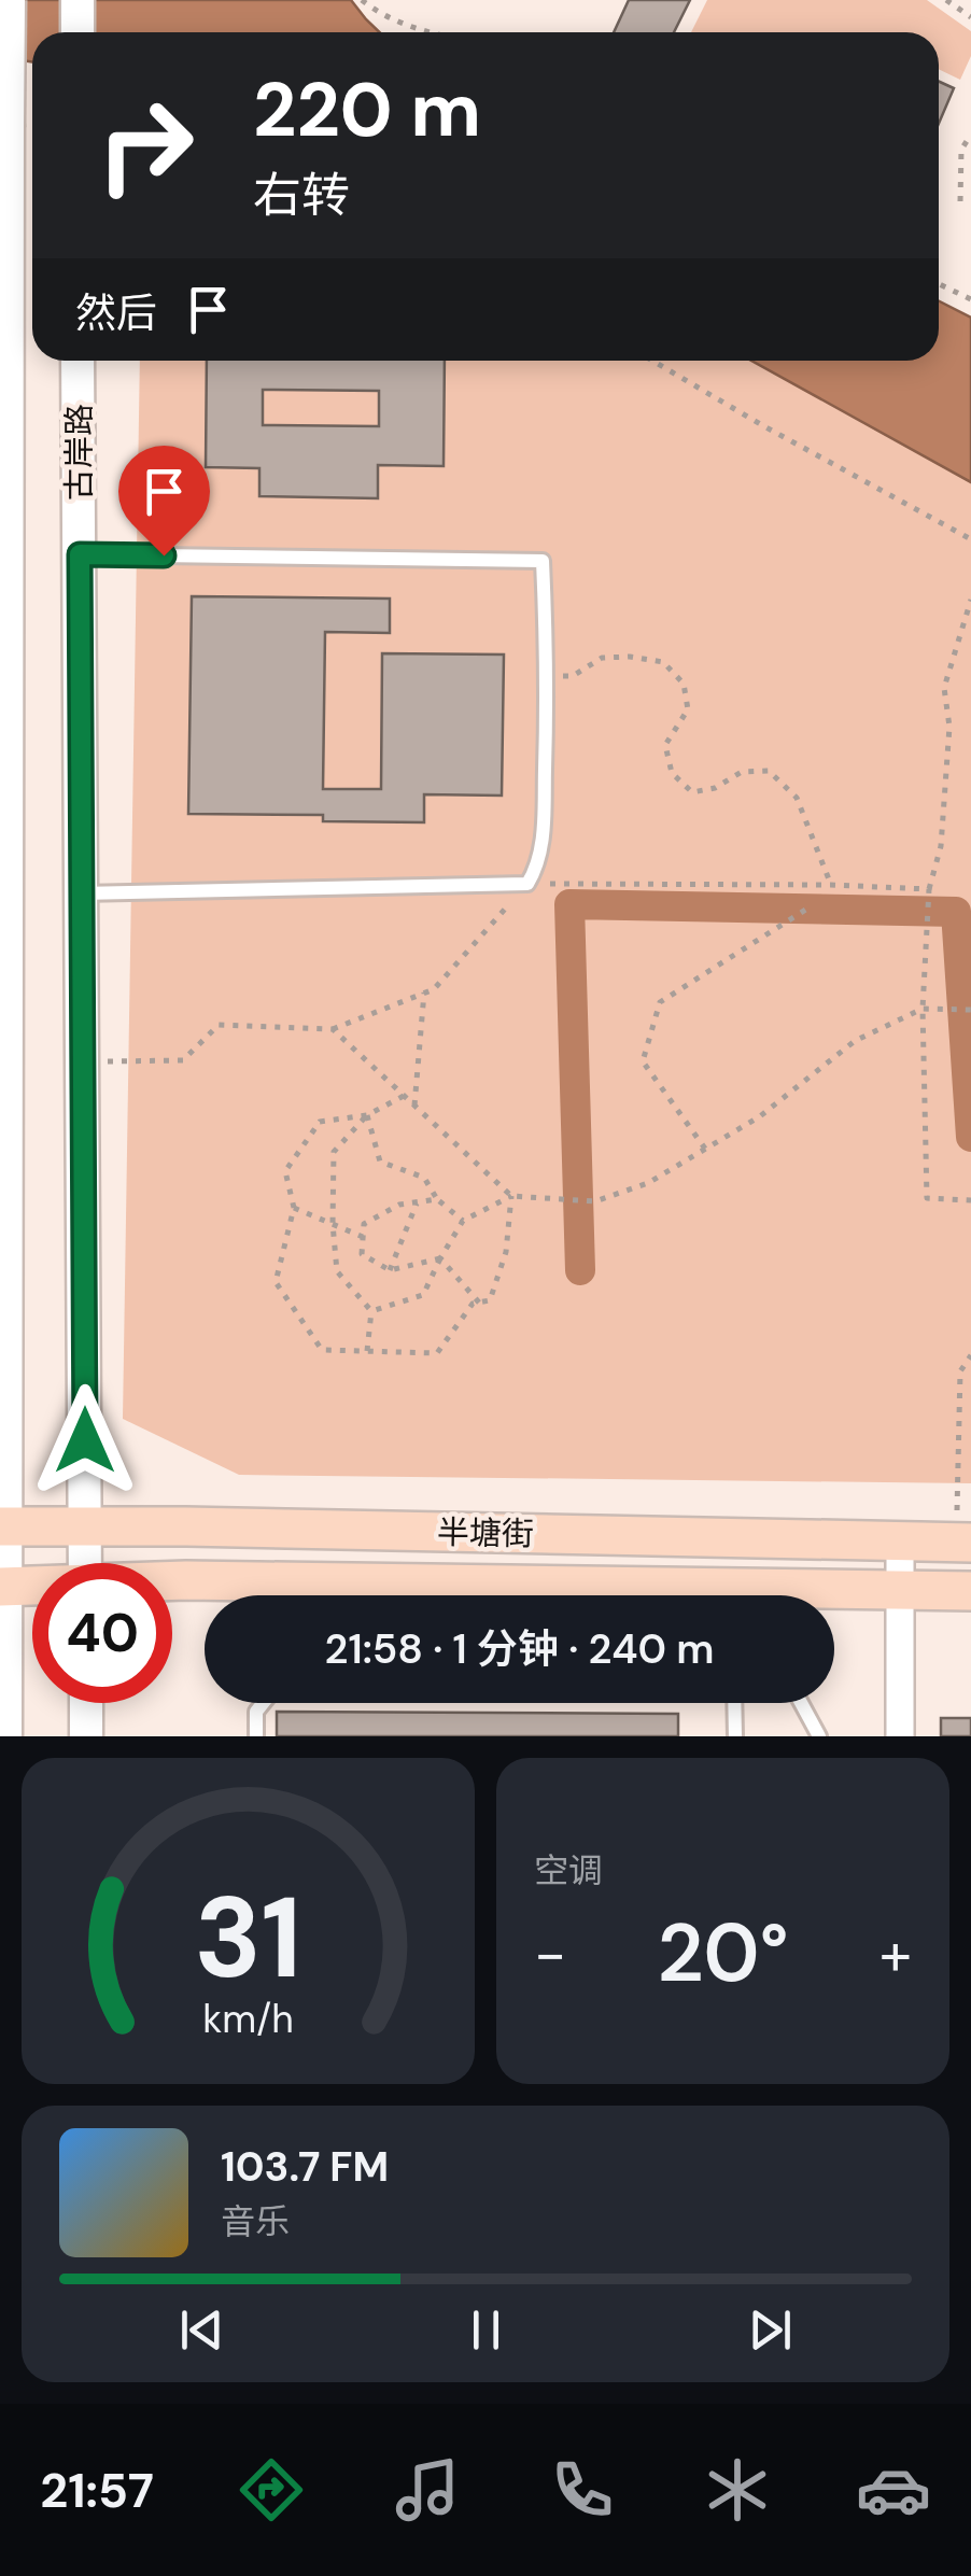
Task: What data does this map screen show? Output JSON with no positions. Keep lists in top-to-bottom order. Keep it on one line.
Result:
{"streets":{"main road":["半塘街"],"street":["古岸路"]},"crossings":[["古岸路","半塘街"]],"page":{"turn":["220 m","右转"],"then":"然后","limit":"40","trip":"21:58 · 1 分钟 · 240 m","tile":"空调","heat":["−","20°","+"],"song":["103.7 FM","音乐"],"tabs":"21:57","gauge":["31","km/h"]}}
